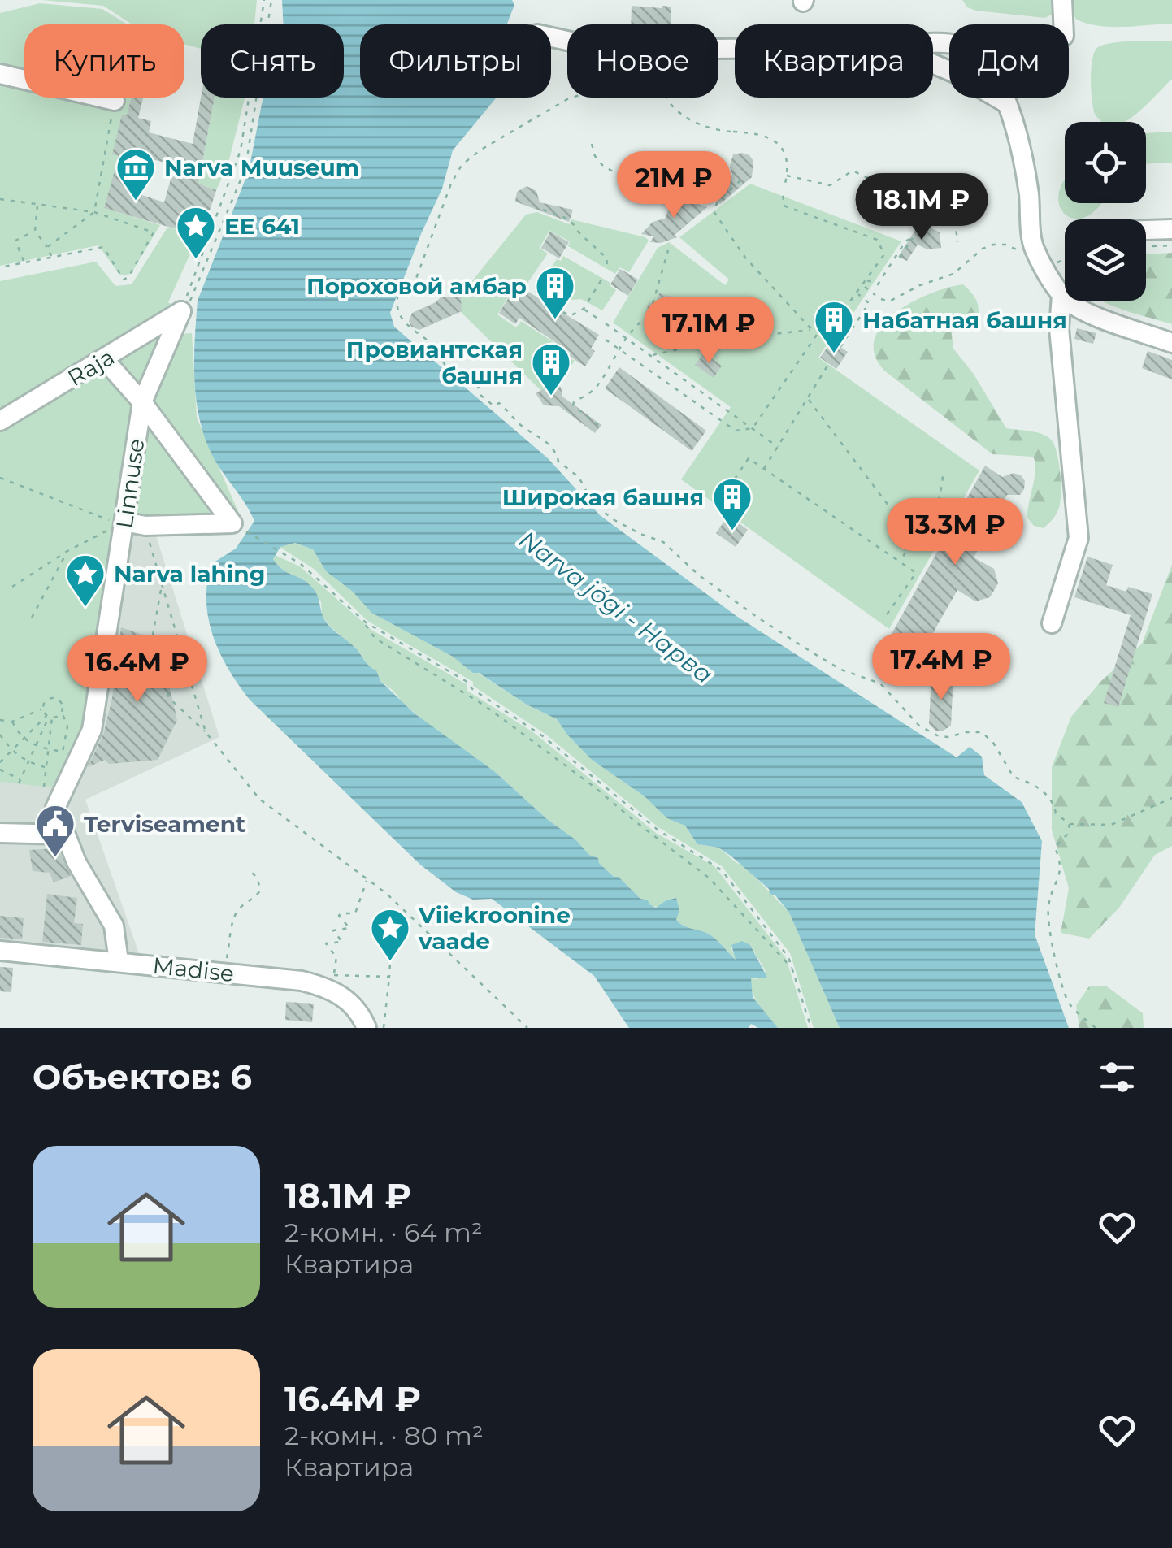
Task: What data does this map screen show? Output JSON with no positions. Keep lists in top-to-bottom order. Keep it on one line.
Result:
{"streets":{"street":["Raja","Linnuse","Madise"]},"crossings":[["Raja","Linnuse"],["Linnuse","Madise"]],"water":["Narva jõgi - Нарва"],"places":{"museum":["Narva Muuseum"],"place":["EE 641","Narva lahing","Viiekroonine vaade"],"building":["Пороховой амбар","Набатная башня","Провиантская башня","Широкая башня"],"public building":["Terviseament"]},"page":{"chip":["Купить","Снять","Фильтры","Новое","Квартира","Дом"],"price":["21M ₽","18.1M ₽","17.1M ₽","13.3M ₽","17.4M ₽","16.4M ₽"],"heading":"Объектов: 6","list":[{"name":"18.1M ₽","note":"2-комн. · 64 m² · Квартира"},{"name":"16.4M ₽","note":"2-комн. · 80 m² · Квартира"}]}}
